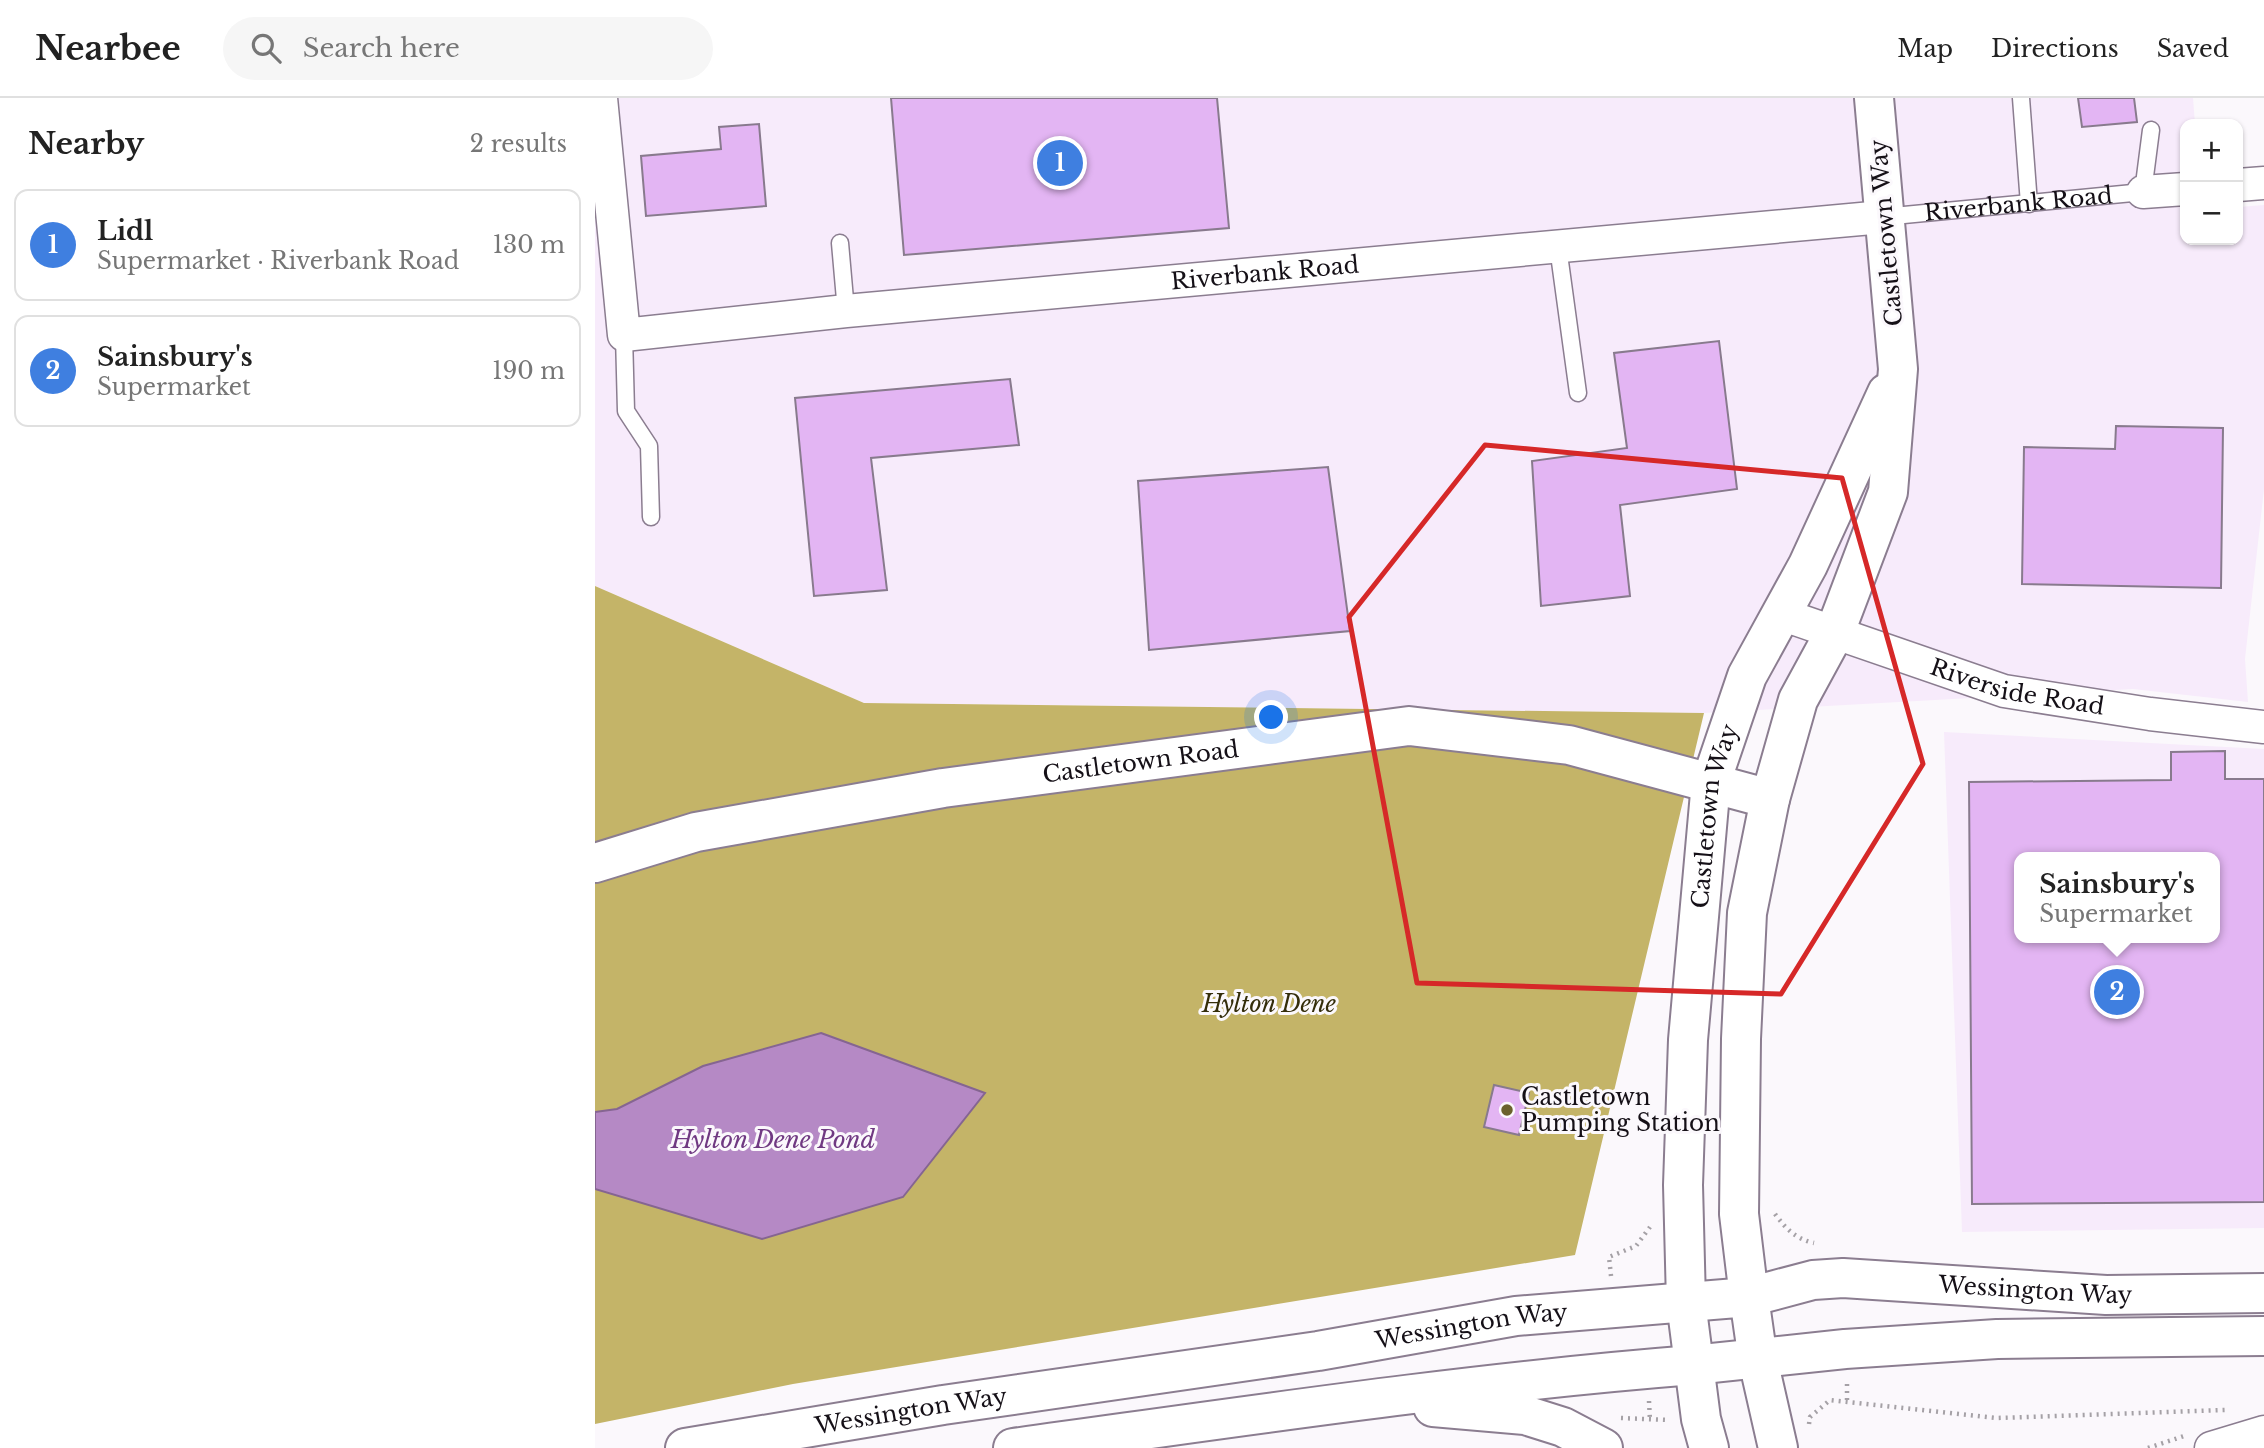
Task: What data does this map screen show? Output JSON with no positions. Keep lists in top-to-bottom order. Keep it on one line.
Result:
{"streets":{"main road":["Castletown Way","Castletown Road","Wessington Way"],"street":["Riverbank Road","Riverside Road"]},"crossings":[["Riverbank Road","Castletown Way"],["Castletown Way","Riverside Road"],["Castletown Way","Castletown Road"],["Castletown Way","Wessington Way"]],"water":["Hylton Dene Pond"],"parks":["Hylton Dene"],"places":["Castletown Pumping Station"],"page":{"header":"Nearbee","search":"Search here","nav":["Map","Directions","Saved"],"heading":["Nearby","2 results"],"map_buttons":["+","−"],"pins":["1","2"],"list":[{"mark":"1","name":"Lidl","note":"Supermarket · Riverbank Road","value":"130 m"},{"mark":"2","name":"Sainsbury's","note":"Supermarket","value":"190 m"}],"popup":["Sainsbury's","Supermarket"]}}
